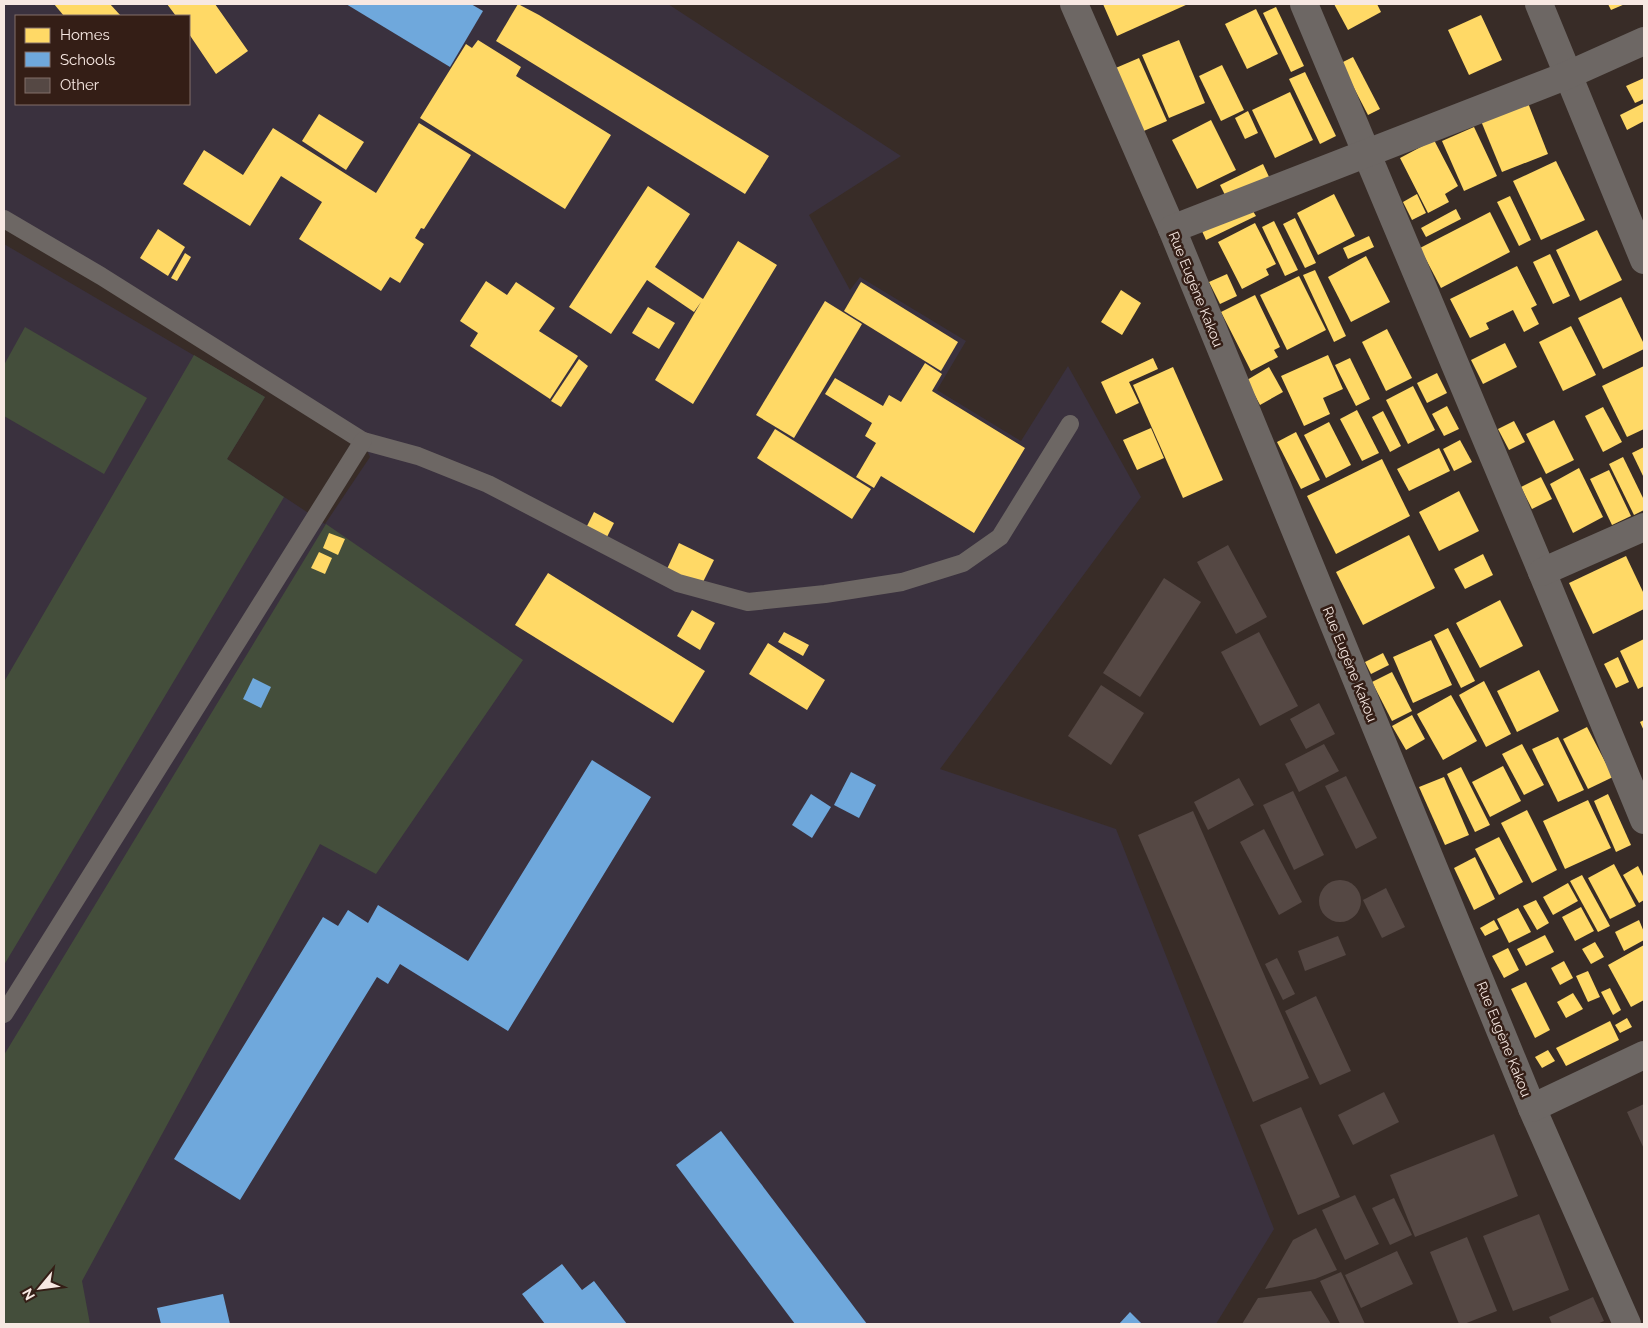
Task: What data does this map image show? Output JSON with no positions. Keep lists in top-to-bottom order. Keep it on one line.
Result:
{"streets":{"street":["Rue Eugène Kakou"]},"legend":["Homes","Schools","Other"],"north":"bottom left"}
